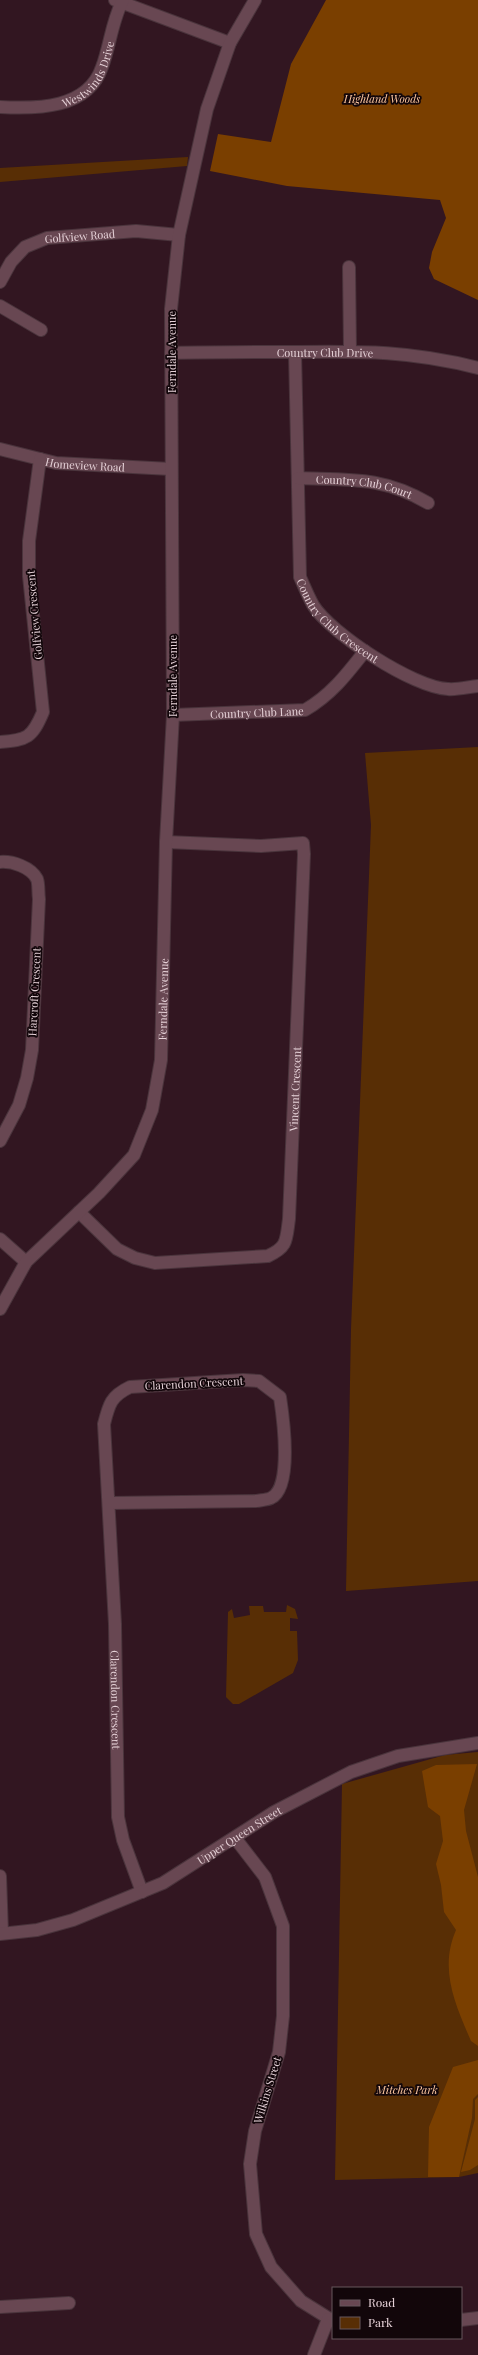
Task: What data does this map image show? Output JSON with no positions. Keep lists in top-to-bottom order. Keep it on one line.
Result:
{"streets":{"street":["Westwinds Drive","Golfview Road","Ferndale Avenue","Country Club Drive","Homeview Road","Country Club Court","Golfview Crescent","Country Club Crescent","Country Club Lane","Harcroft Crescent","Vincent Crescent","Clarendon Crescent","Upper Queen Street","Wilkins Street"]},"crossings":[["Westwinds Drive","Ferndale Avenue"],["Golfview Road","Ferndale Avenue"],["Ferndale Avenue","Country Club Drive"],["Ferndale Avenue","Homeview Road"],["Ferndale Avenue","Country Club Lane"],["Ferndale Avenue","Vincent Crescent"],["Country Club Drive","Country Club Crescent"],["Homeview Road","Golfview Crescent"],["Country Club Court","Country Club Crescent"],["Country Club Crescent","Country Club Lane"],["Clarendon Crescent","Upper Queen Street"],["Upper Queen Street","Wilkins Street"]],"parks":["Highland Woods","Mitches Park"],"legend":["Road","Park"]}
